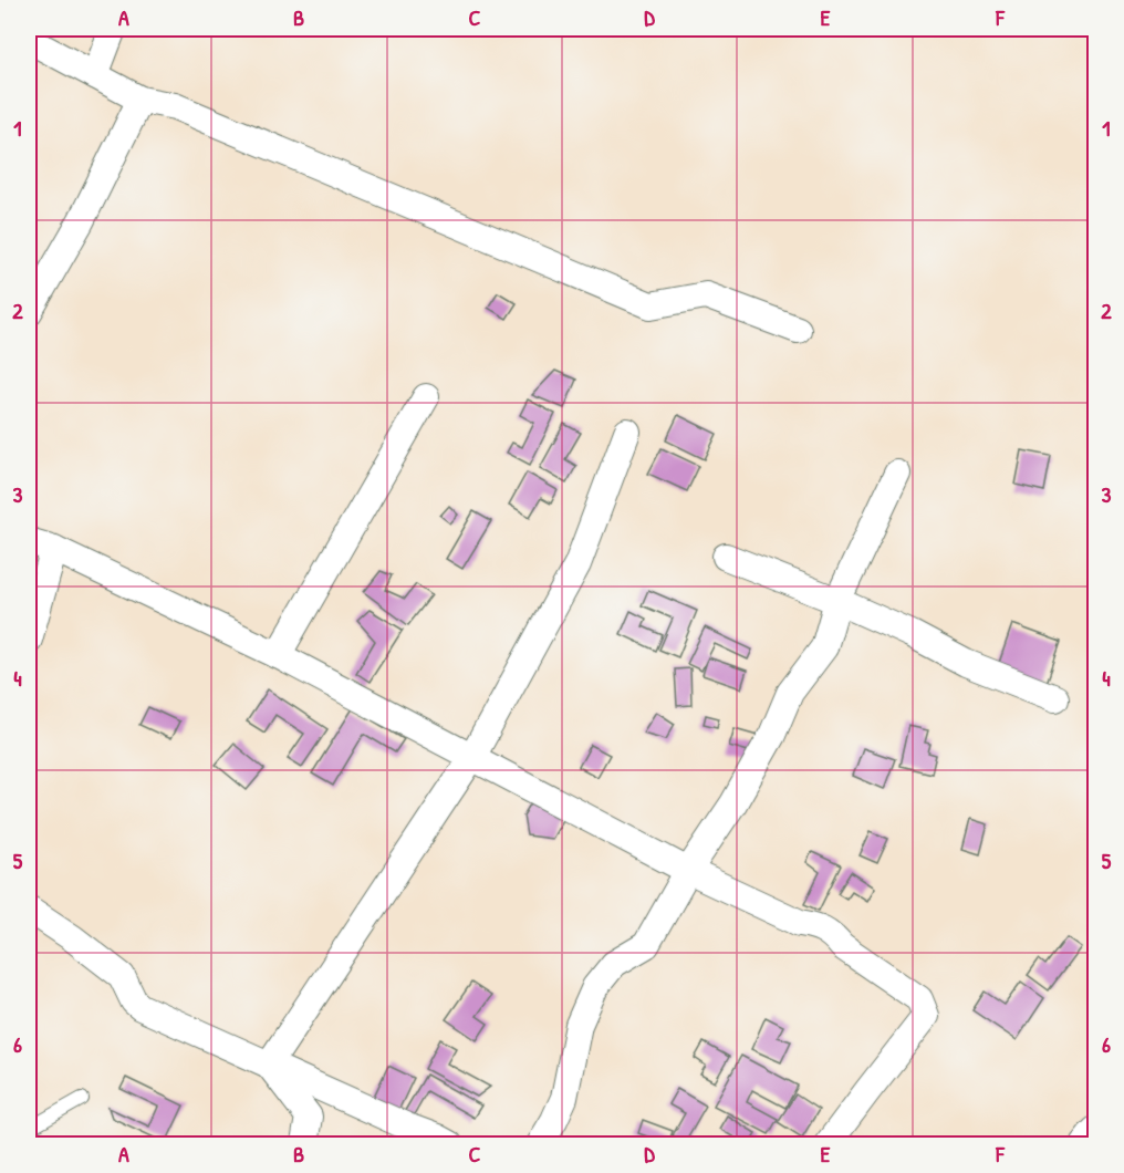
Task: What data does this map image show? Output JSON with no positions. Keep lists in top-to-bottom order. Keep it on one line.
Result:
{"grid":{"columns":["A","B","C","D","E","F"],"rows":["1","2","3","4","5","6"]}}
